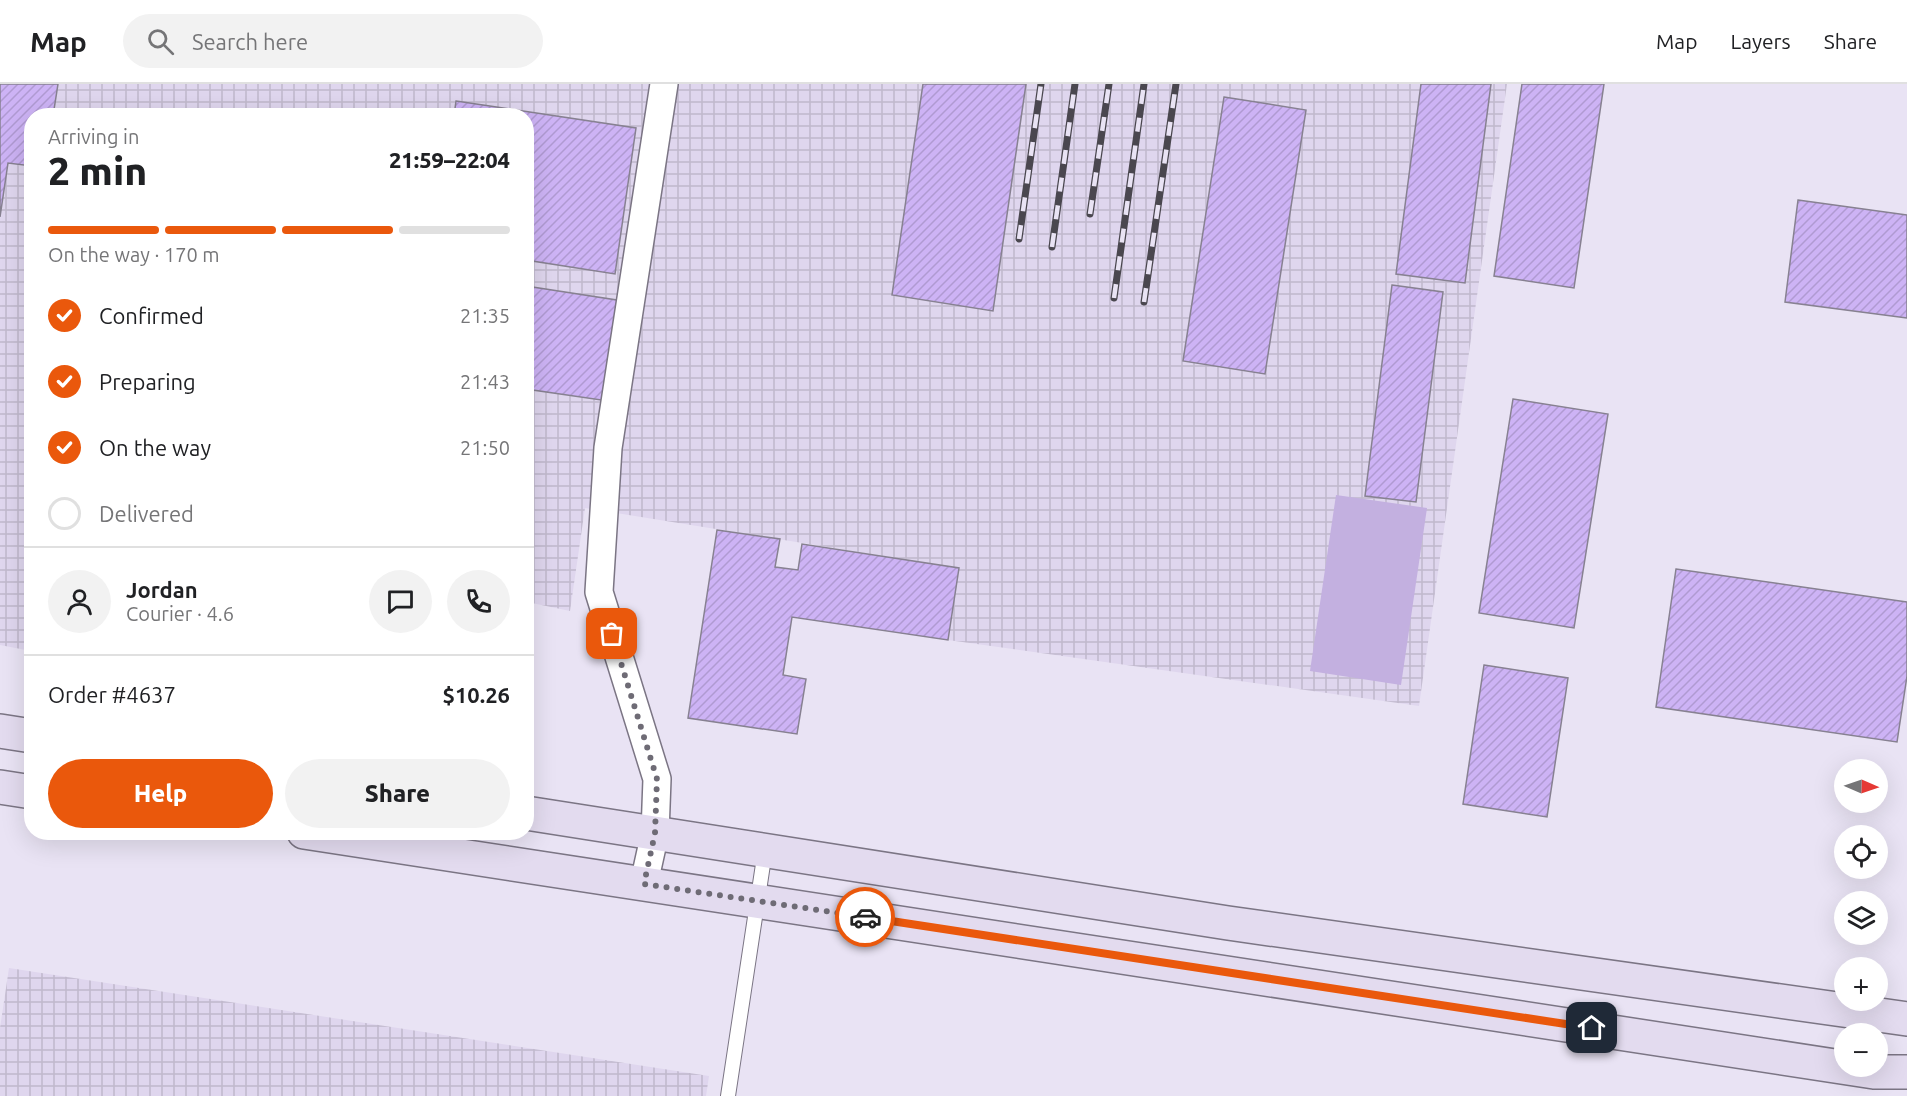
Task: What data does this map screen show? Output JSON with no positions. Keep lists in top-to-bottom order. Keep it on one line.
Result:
{"north":"right","page":{"header":"Map","search":"Search here","nav":["Map","Layers","Share"],"heading":["2 min","Arriving in","21:59–22:04"],"panel":["Jordan","Courier · 4.6","Order #4637","$10.26"],"bar":"On the way · 170 m","list":[["Confirmed","21:35"],["Preparing","21:43"],["On the way","21:50"],"Delivered"],"buttons":["Help","Share"],"map_buttons":["+","−"]}}
